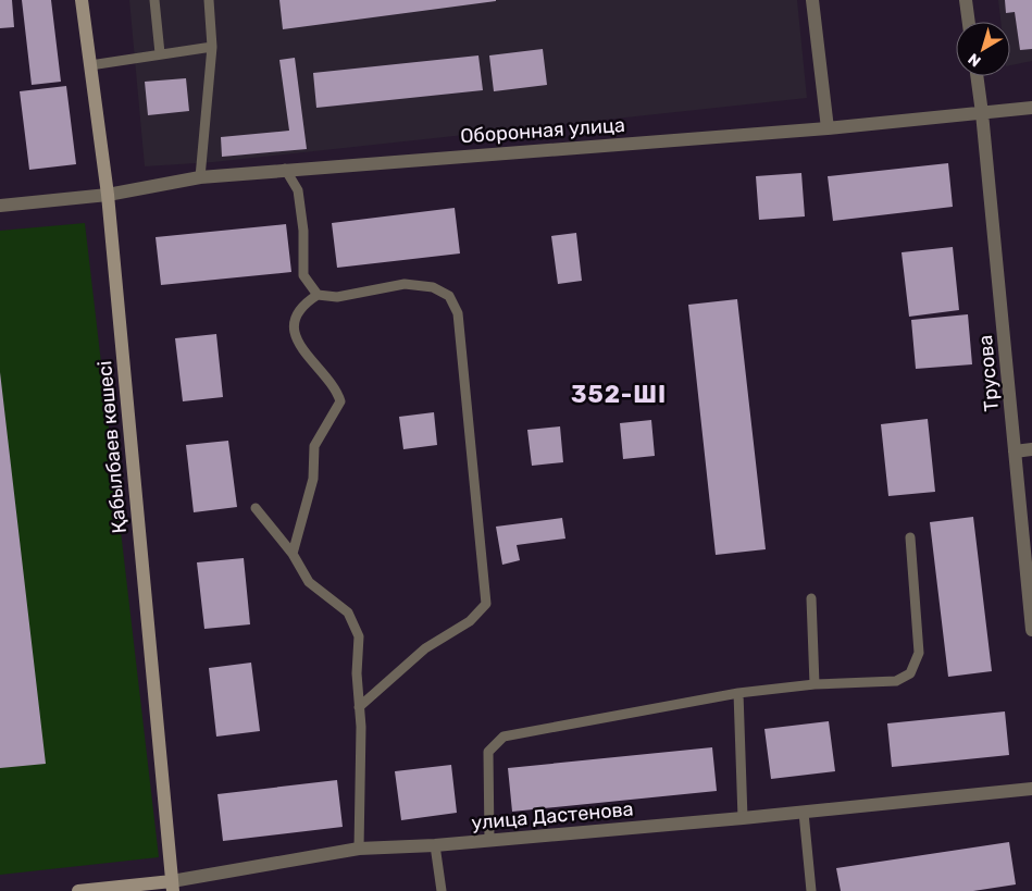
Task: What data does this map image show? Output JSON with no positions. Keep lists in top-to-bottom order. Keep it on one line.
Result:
{"streets":{"main road":["Қабылбаев көшесі","улица Дастенова"],"street":["Оборонная улица","Трусова"]},"crossings":[["Оборонная улица","Трусова"],["Оборонная улица","Қабылбаев көшесі"],["Қабылбаев көшесі","улица Дастенова"]],"districts":["352-ШІ"],"north":"bottom left"}
